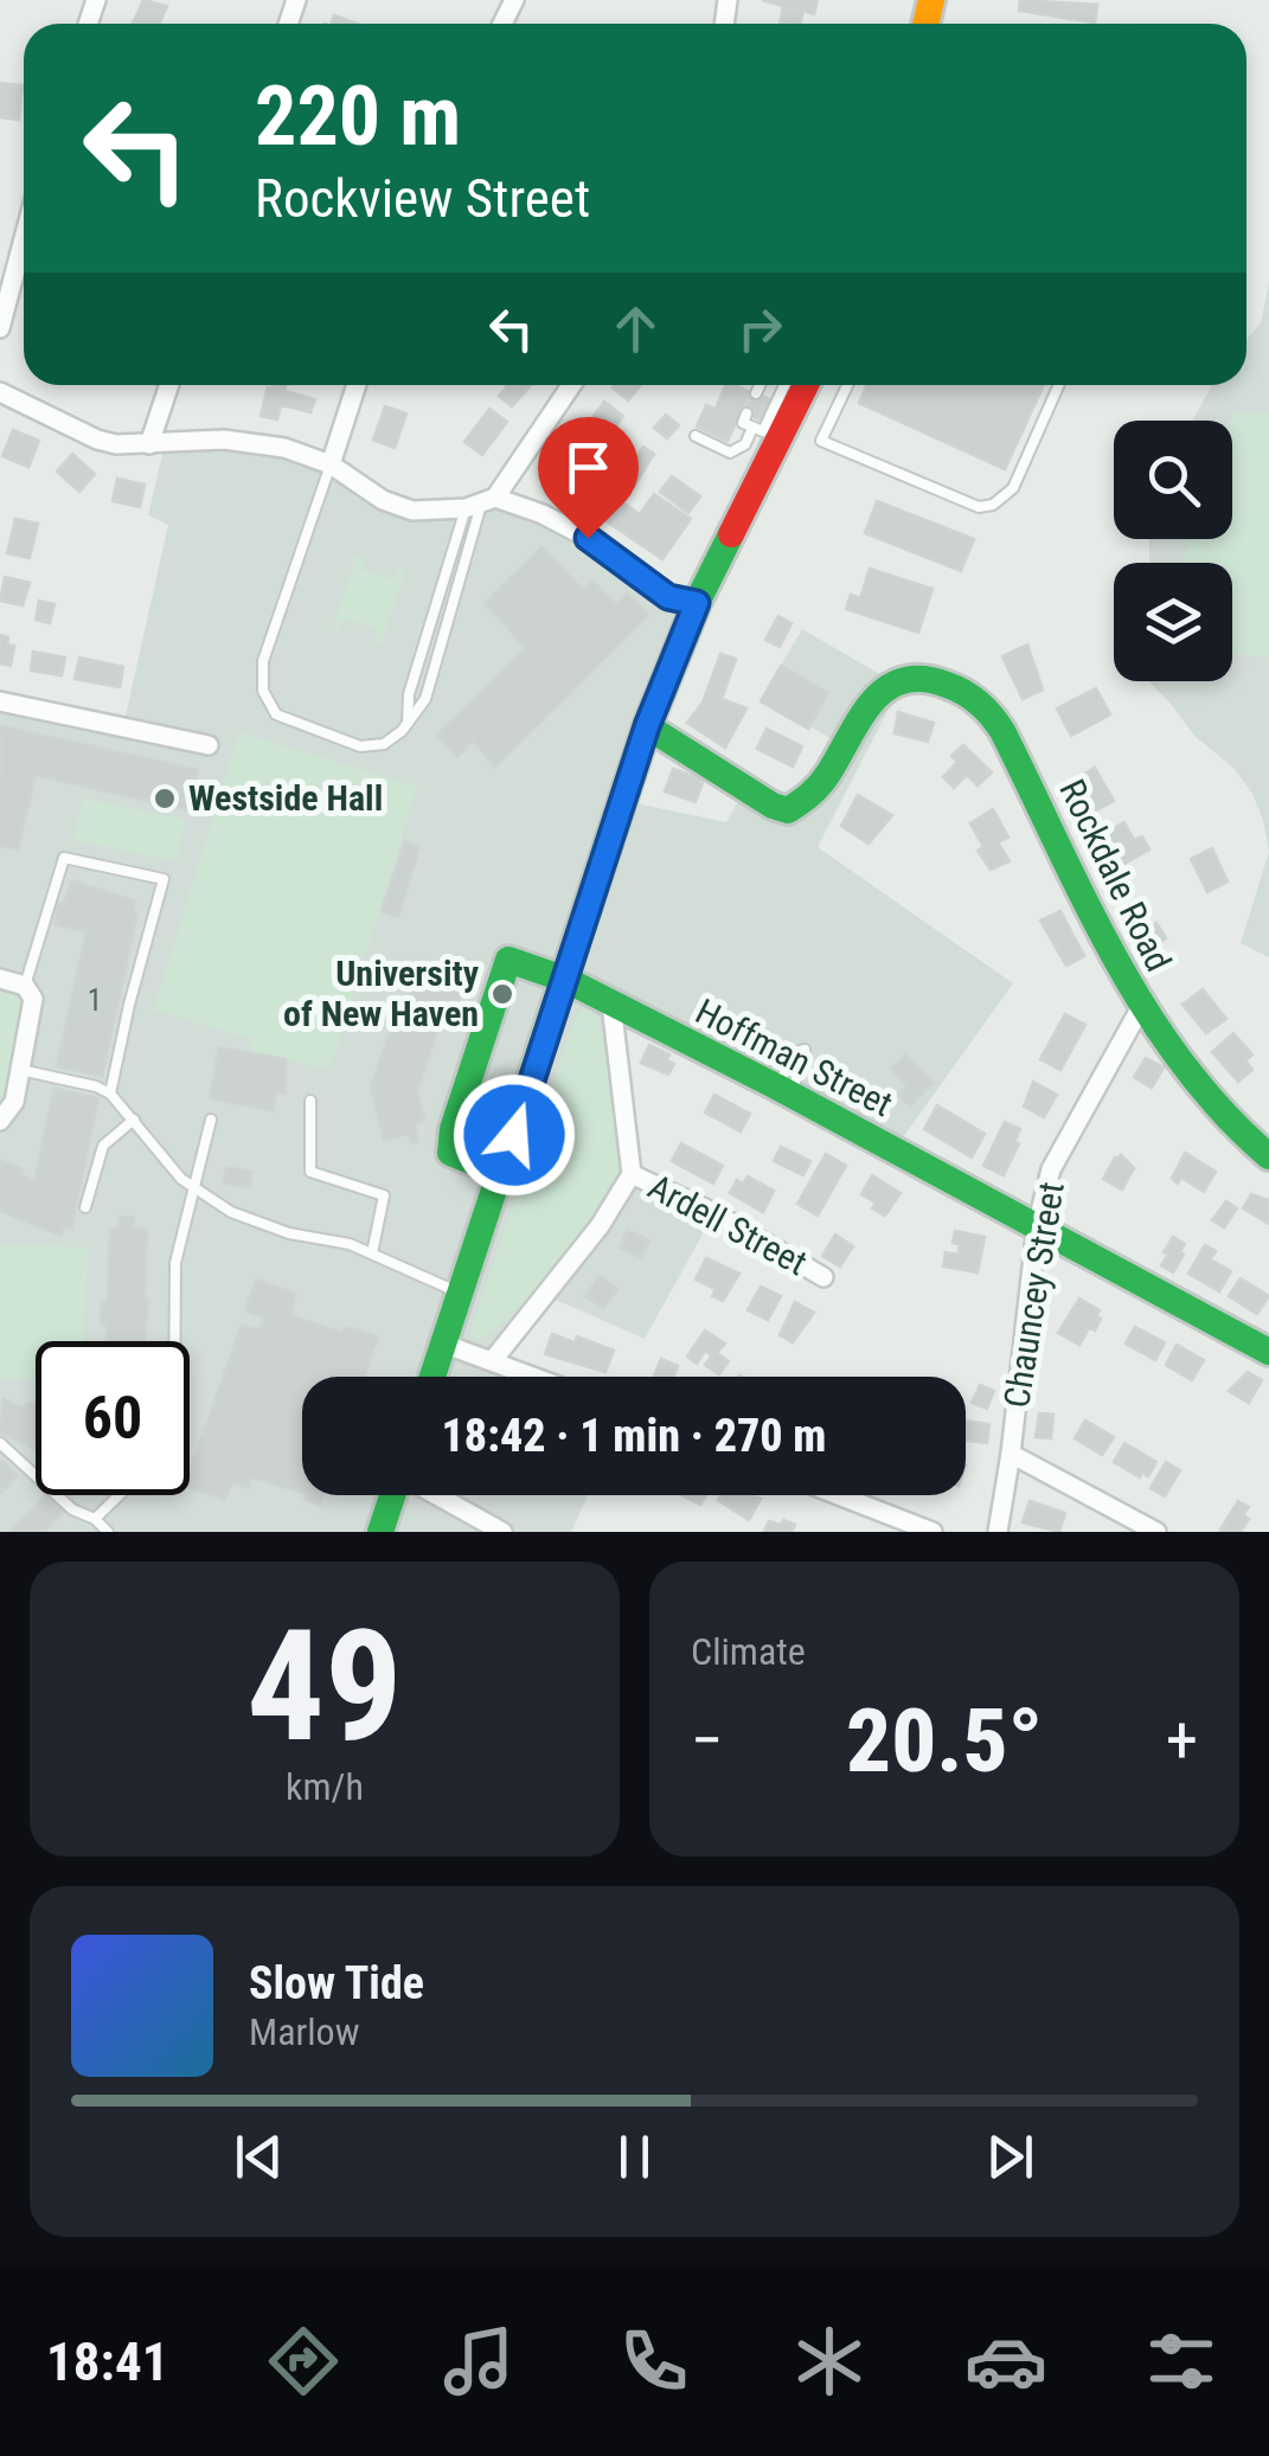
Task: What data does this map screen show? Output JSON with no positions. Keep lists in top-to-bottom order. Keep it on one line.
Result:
{"streets":{"street":["Rockdale Road","Hoffman Street","Ardell Street","Chauncey Street"]},"crossings":[["Rockdale Road","Chauncey Street"],["Hoffman Street","Chauncey Street"]],"places":["Westside Hall","University of New Haven"],"house_numbers":["1"],"page":{"turn":["220 m","Rockview Street"],"limit":"60","trip":"18:42 · 1 min · 270 m","tile":[["49","km/h"],"Climate"],"heat":["−","20.5°","+"],"song":["Slow Tide","Marlow"],"tabs":"18:41"}}
